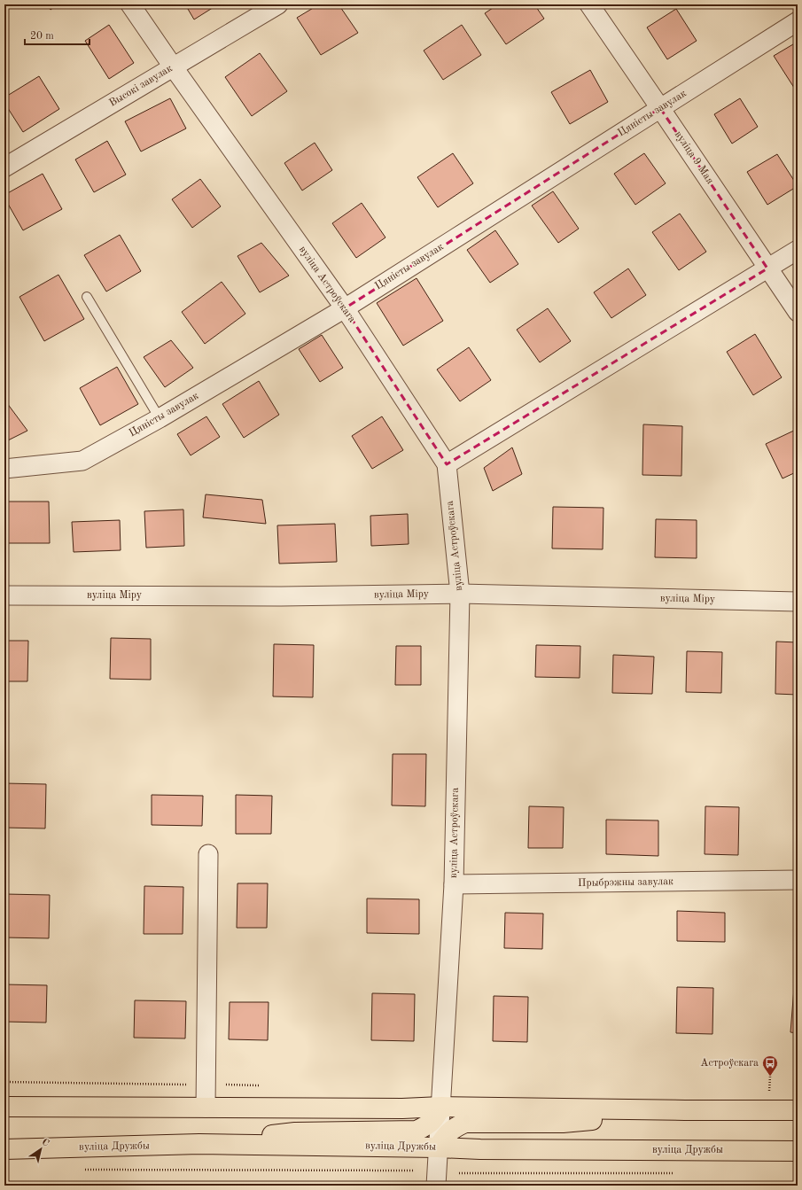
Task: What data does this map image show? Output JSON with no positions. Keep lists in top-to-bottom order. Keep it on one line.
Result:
{"streets":{"main road":["вуліца Дружбы"],"street":["Высокі завулак","Цяністы завулак","вуліца 9 Мая","вуліца Астроўскага","вуліца Міру","Прыбрэжны завулак"]},"crossings":[["Высокі завулак","вуліца Астроўскага"],["Цяністы завулак","вуліца 9 Мая"],["Цяністы завулак","вуліца Астроўскага"],["вуліца Астроўскага","вуліца Міру"],["вуліца Астроўскага","Прыбрэжны завулак"],["вуліца Астроўскага","вуліца Дружбы"]],"places":{"bus stop":["Астроўскага"]},"scale_bar":"20 m","north":"top right"}
